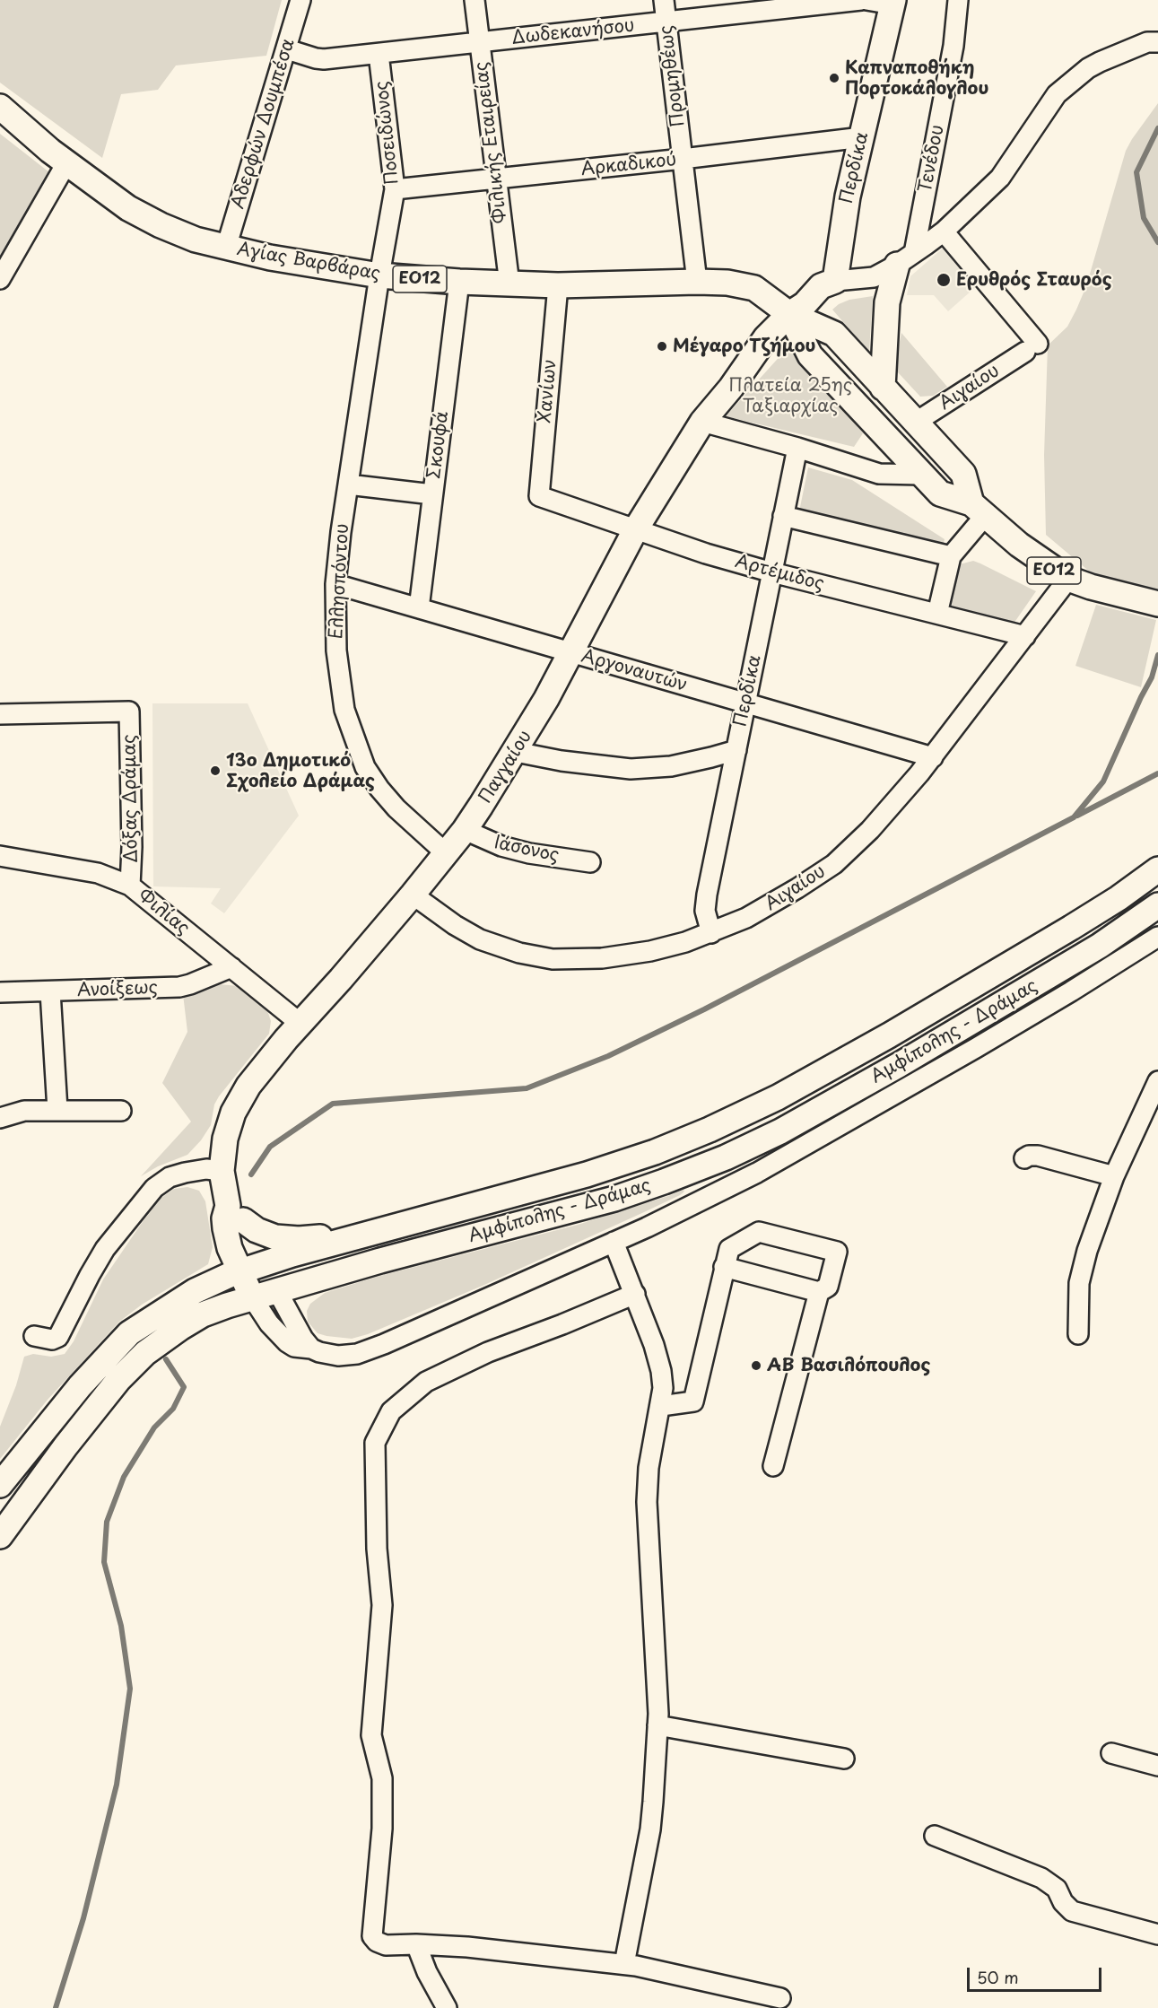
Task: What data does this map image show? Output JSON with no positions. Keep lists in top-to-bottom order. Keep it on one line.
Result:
{"streets":{"main road":["Περδίκα","Αγίας Βαρβάρας","ΕΟ12","Παγγαίου","Αμφίπολης - Δράμας"],"street":["Δωδεκανήσου","Προμηθέως","Αδερφών Δουμπέσα","Ποσειδώνος","Φιλικής Εταιρείας","Τενέδου","Αρκαδικού","Αιγαίου","Χανίων","Σκουφά","Αρτέμιδος","Ελλησπόντου","Αργοναυτών","Δόξας Δράμας","Ιάσονος","Φιλίας","Ανοίξεως"]},"crossings":[["Δωδεκανήσου","Προμηθέως"],["Δωδεκανήσου","Αδερφών Δουμπέσα"],["Δωδεκανήσου","Ποσειδώνος"],["Δωδεκανήσου","Φιλικής Εταιρείας"],["Προμηθέως","Αρκαδικού"],["Προμηθέως","Αγίας Βαρβάρας"],["Αδερφών Δουμπέσα","Αγίας Βαρβάρας"],["Ποσειδώνος","Αρκαδικού"],["Ποσειδώνος","Αγίας Βαρβάρας"],["Ποσειδώνος","Ελλησπόντου"],["Φιλικής Εταιρείας","Αρκαδικού"],["Φιλικής Εταιρείας","Αγίας Βαρβάρας"],["Αρκαδικού","Περδίκα"],["Περδίκα","Αιγαίου"],["Περδίκα","Αρτέμιδος"],["Περδίκα","Αργοναυτών"],["Αγίας Βαρβάρας","ΕΟ12"],["Αγίας Βαρβάρας","Χανίων"],["Αγίας Βαρβάρας","Σκουφά"],["Αγίας Βαρβάρας","Ελλησπόντου"],["Αγίας Βαρβάρας","Παγγαίου"],["ΕΟ12","Αιγαίου"],["ΕΟ12","Παγγαίου"],["Αιγαίου","Αρτέμιδος"],["Αιγαίου","Αργοναυτών"],["Αιγαίου","Παγγαίου"],["Χανίων","Αρτέμιδος"],["Σκουφά","Αργοναυτών"],["Αρτέμιδος","Παγγαίου"],["Ελλησπόντου","Αργοναυτών"],["Ελλησπόντου","Παγγαίου"],["Αργοναυτών","Παγγαίου"],["Παγγαίου","Ιάσονος"],["Παγγαίου","Φιλίας"],["Παγγαίου","Αμφίπολης - Δράμας"],["Δόξας Δράμας","Φιλίας"],["Φιλίας","Ανοίξεως"]],"parks":["Πλατεία 25ης Ταξιαρχίας"],"places":["Καπναποθήκη Πορτοκάλογλου","Ερυθρός Σταυρός","Μέγαρο Τζήμου","13ο Δημοτικό Σχολείο Δράμας","ΑΒ Βασιλόπουλος"],"scale_bar":"50 m"}
